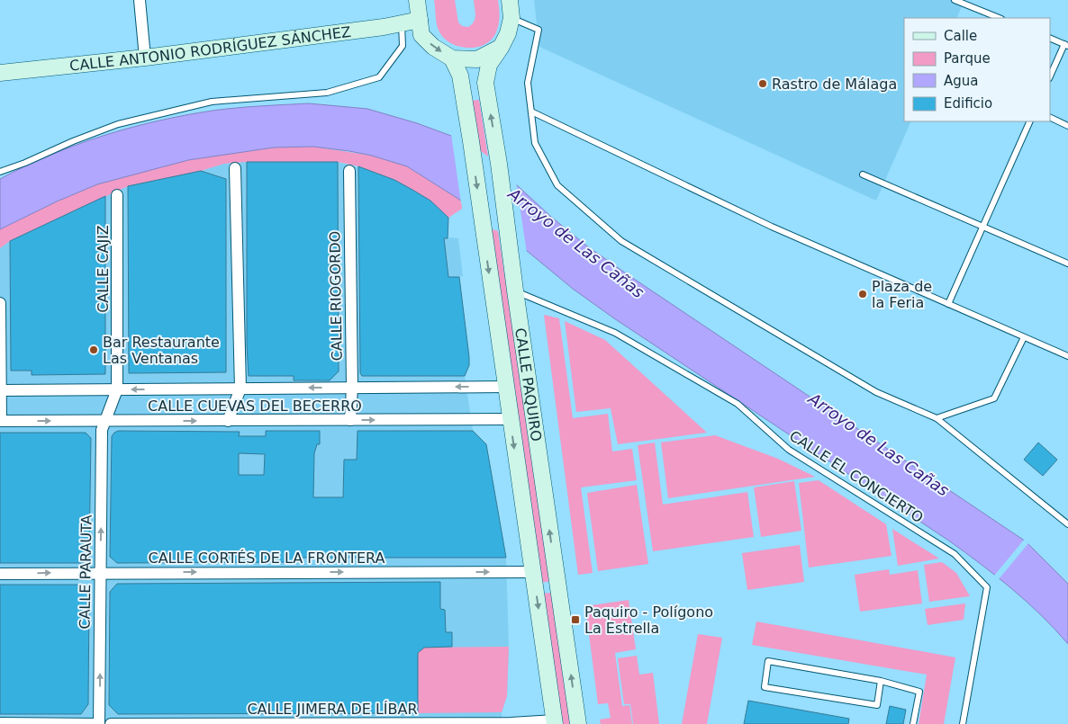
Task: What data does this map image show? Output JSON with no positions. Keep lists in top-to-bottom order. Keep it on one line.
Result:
{"streets":{"main road":["CALLE ANTONIO RODRÍGUEZ SÁNCHEZ","CALLE PAQUIRO"],"street":["CALLE CAJIZ","CALLE RIOGORDO","CALLE CUEVAS DEL BECERRO","CALLE CORTÉS DE LA FRONTERA","CALLE PARAUTA","CALLE JIMERA DE LÍBAR"],"lane":["CALLE EL CONCIERTO"]},"crossings":[["CALLE CAJIZ","CALLE CUEVAS DEL BECERRO"],["CALLE CAJIZ","CALLE PARAUTA"],["CALLE RIOGORDO","CALLE CUEVAS DEL BECERRO"],["CALLE PAQUIRO","CALLE CUEVAS DEL BECERRO"],["CALLE PAQUIRO","CALLE EL CONCIERTO"],["CALLE PAQUIRO","CALLE CORTÉS DE LA FRONTERA"],["CALLE PAQUIRO","CALLE JIMERA DE LÍBAR"],["CALLE CUEVAS DEL BECERRO","CALLE PARAUTA"],["CALLE CORTÉS DE LA FRONTERA","CALLE PARAUTA"]],"one_way":["CALLE CORTÉS DE LA FRONTERA","CALLE PARAUTA"],"water":["Arroyo de Las Cañas"],"places":{"other":["Rastro de Málaga","Plaza de la Feria","Bar Restaurante Las Ventanas"],"transit":["Paquiro - Polígono La Estrella"]},"legend":["Calle","Parque","Agua","Edificio"]}
